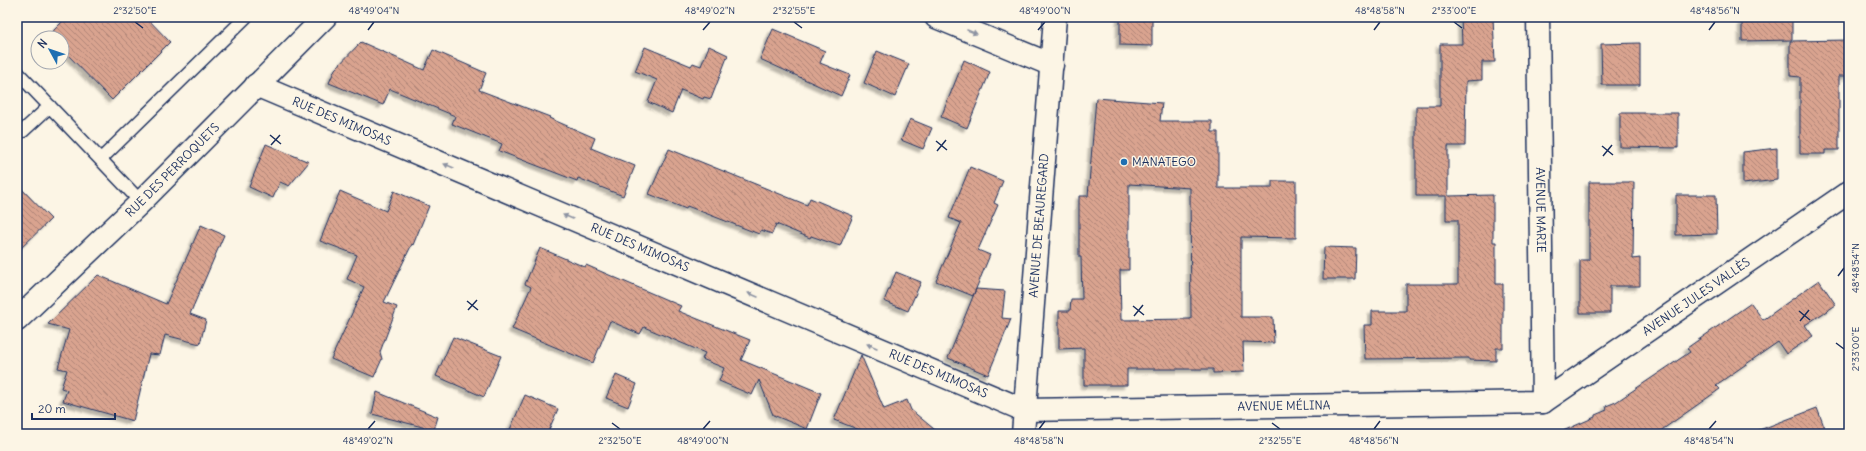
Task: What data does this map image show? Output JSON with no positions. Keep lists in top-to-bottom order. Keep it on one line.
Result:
{"streets":{"street":["RUE DES MIMOSAS","RUE DES PERROQUETS","AVENUE MARIE","AVENUE DE BEAUREGARD","AVENUE JULES VALLÈS","AVENUE MÉLINA"]},"crossings":[["RUE DES MIMOSAS","RUE DES PERROQUETS"],["RUE DES MIMOSAS","AVENUE DE BEAUREGARD"],["RUE DES MIMOSAS","AVENUE MÉLINA"],["AVENUE MARIE","AVENUE JULES VALLÈS"],["AVENUE MARIE","AVENUE MÉLINA"],["AVENUE DE BEAUREGARD","AVENUE MÉLINA"],["AVENUE JULES VALLÈS","AVENUE MÉLINA"]],"one_way":["RUE DES MIMOSAS"],"places":["MANATEGO"],"scale_bar":"20 m","north":"top left","coordinates":["2°32'50\"E","48°49'04\"N","48°49'02\"N","2°32'55\"E","48°49'00\"N","48°48'58\"N","2°33'00\"E","48°48'56\"N","48°48'54\"N"]}
